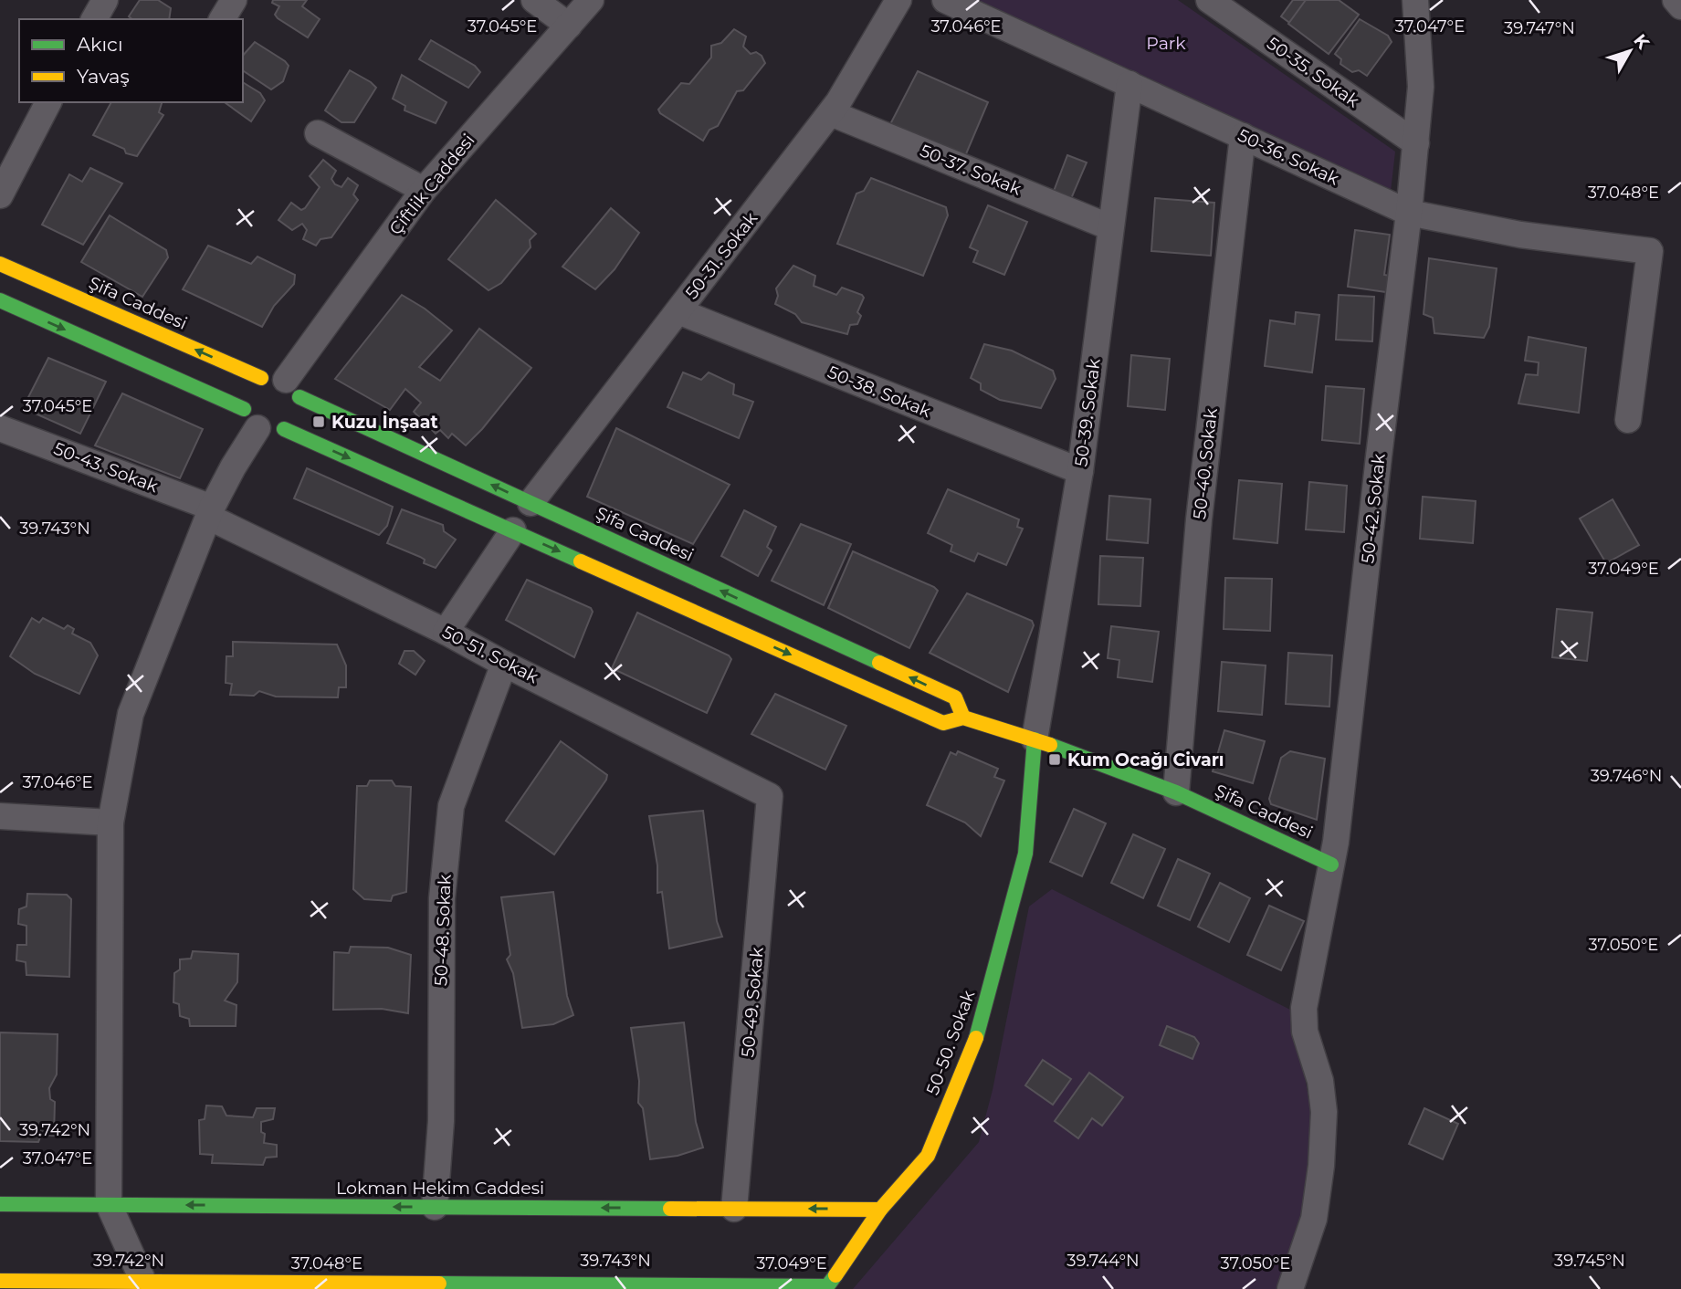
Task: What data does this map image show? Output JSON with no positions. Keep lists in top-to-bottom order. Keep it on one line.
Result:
{"streets":{"street":["50-35. Sokak","50-36. Sokak","50-37. Sokak","Çiftlik Caddesi","50-31. Sokak","Şifa Caddesi","50-38. Sokak","50-39. Sokak","50-40. Sokak","50-43. Sokak","50-42. Sokak","50-51. Sokak","50-48. Sokak","50-49. Sokak","50-50. Sokak","Lokman Hekim Caddesi"]},"crossings":[["50-35. Sokak","50-42. Sokak"],["50-36. Sokak","50-39. Sokak"],["50-36. Sokak","50-40. Sokak"],["50-36. Sokak","50-42. Sokak"],["50-37. Sokak","50-31. Sokak"],["50-37. Sokak","50-39. Sokak"],["Çiftlik Caddesi","Şifa Caddesi"],["50-31. Sokak","Şifa Caddesi"],["50-31. Sokak","50-38. Sokak"],["Şifa Caddesi","50-39. Sokak"],["Şifa Caddesi","50-40. Sokak"],["Şifa Caddesi","50-42. Sokak"],["Şifa Caddesi","50-50. Sokak"],["50-38. Sokak","50-39. Sokak"],["50-39. Sokak","50-50. Sokak"],["50-43. Sokak","50-51. Sokak"],["50-51. Sokak","50-48. Sokak"],["50-51. Sokak","50-49. Sokak"],["50-48. Sokak","Lokman Hekim Caddesi"],["50-49. Sokak","Lokman Hekim Caddesi"],["50-50. Sokak","Lokman Hekim Caddesi"]],"one_way":["Lokman Hekim Caddesi"],"parks":["Park"],"places":{"transit":["Kuzu İnşaat","Kum Ocağı Civarı"]},"legend":["Akıcı","Yavaş"],"north":"top right","coordinates":["37.045°E","37.046°E","37.047°E","39.747°N","37.048°E","39.743°N","37.049°E","39.746°N","37.050°E","39.742°N","39.744°N","39.745°N"]}
